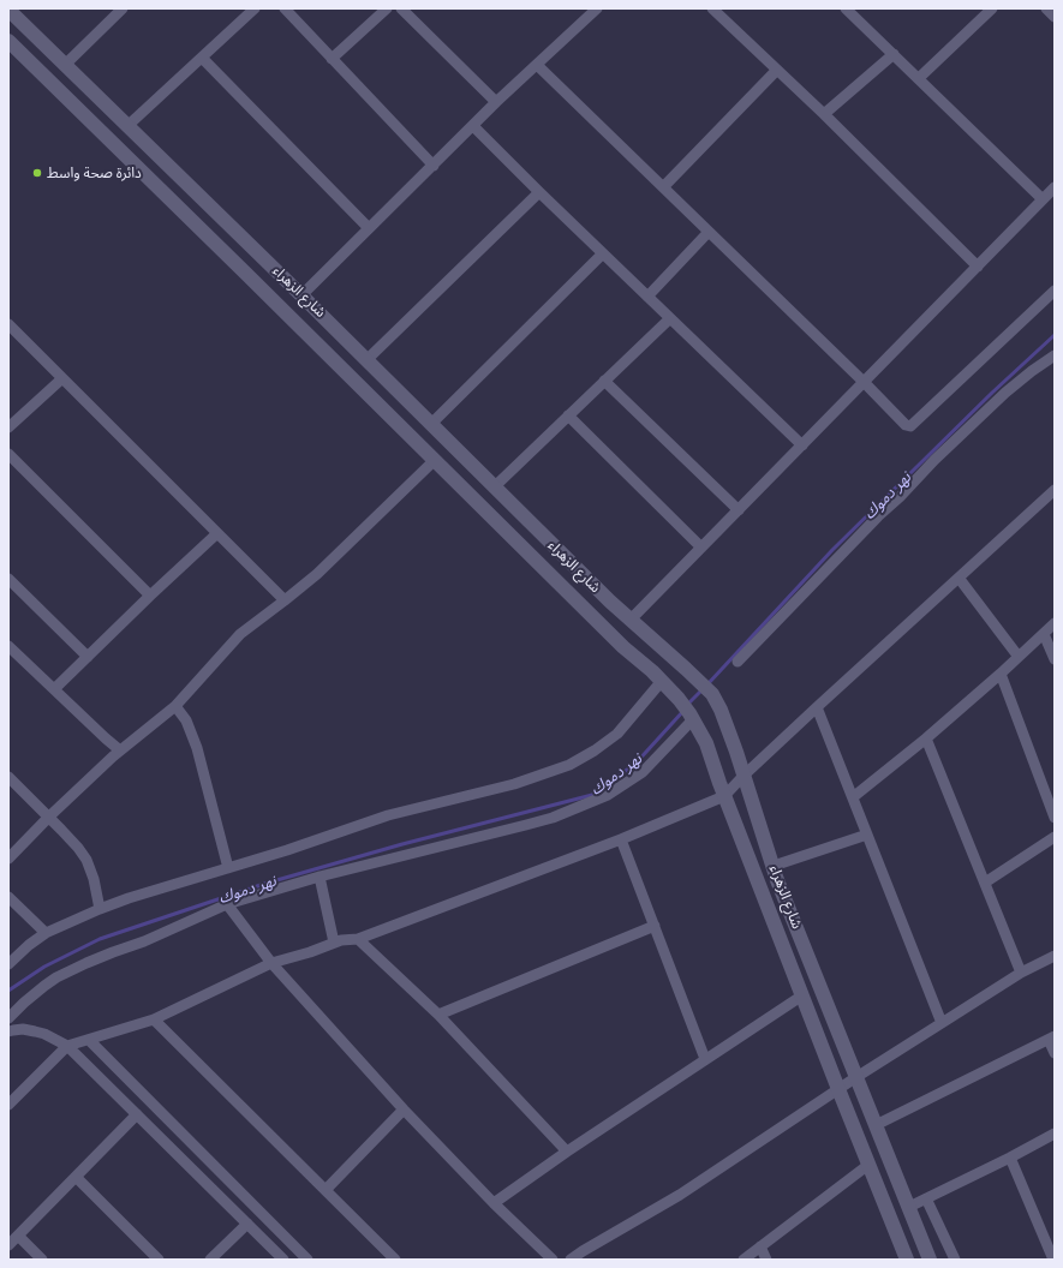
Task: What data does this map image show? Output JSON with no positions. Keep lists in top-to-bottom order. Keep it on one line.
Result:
{"streets":{"main road":["شارع الزهراء"]},"water":["نهر دموك"],"places":["دائرة صحة واسط"]}
